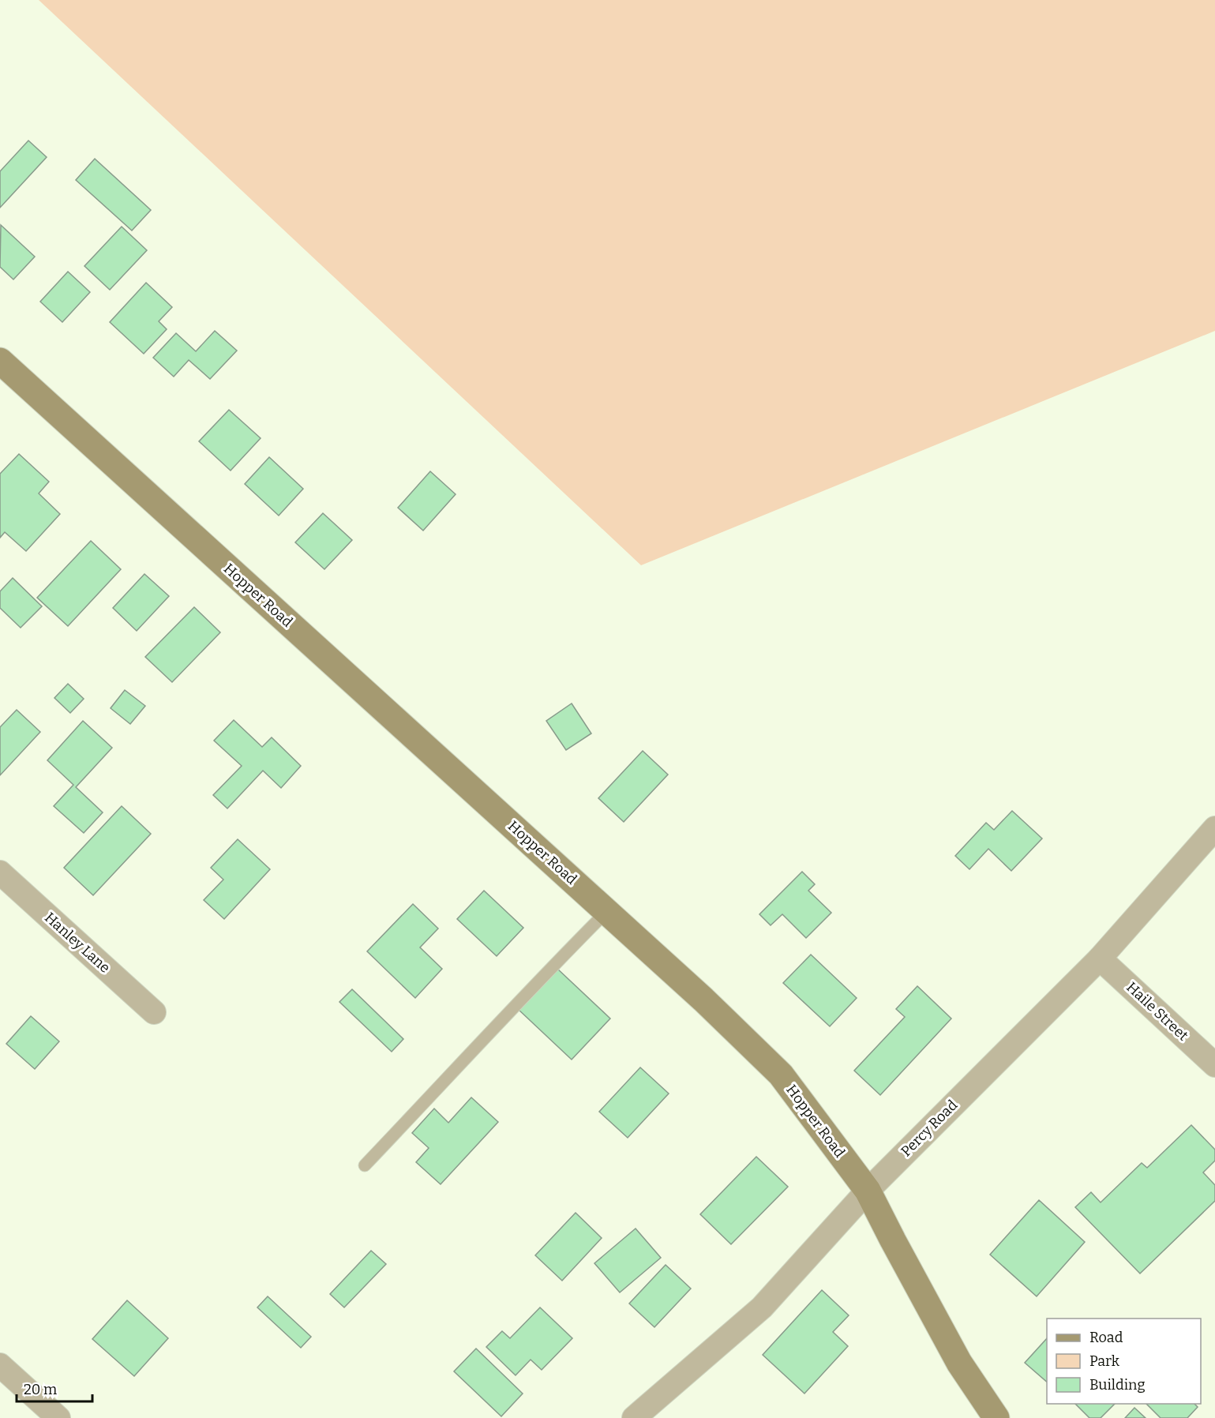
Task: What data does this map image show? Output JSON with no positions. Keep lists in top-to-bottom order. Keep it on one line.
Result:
{"streets":{"main road":["Hopper Road"],"street":["Hanley Lane","Haile Street","Percy Road"]},"crossings":[["Hopper Road","Percy Road"],["Haile Street","Percy Road"]],"legend":["Road","Park","Building"],"scale_bar":"20 m"}
